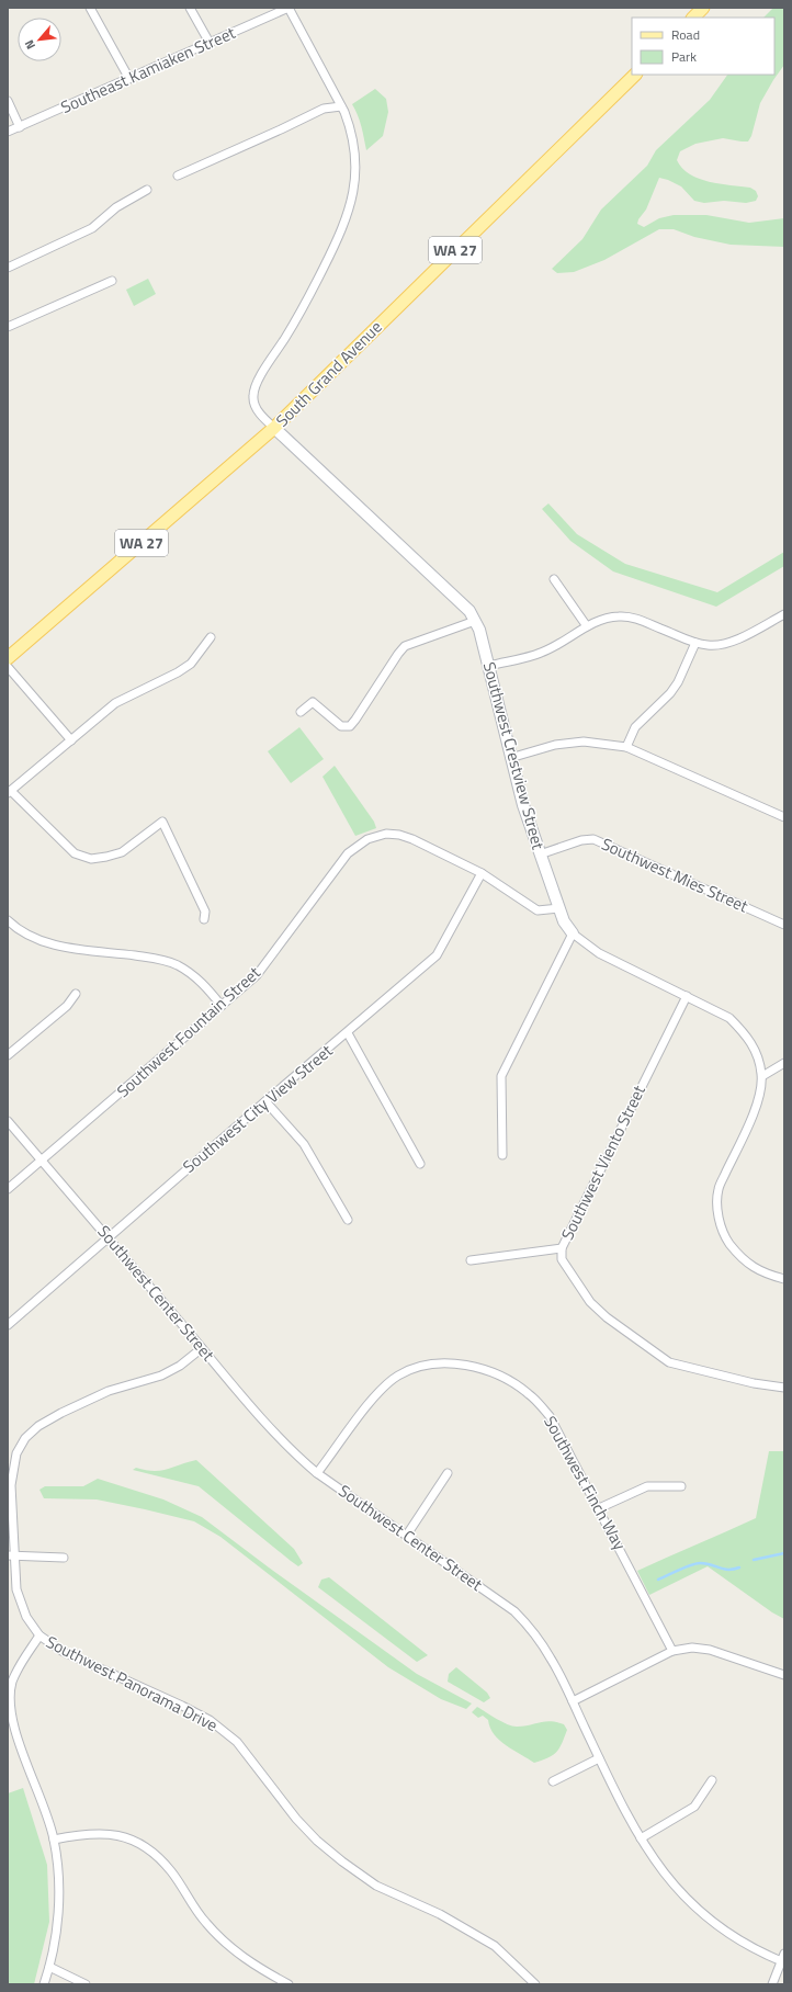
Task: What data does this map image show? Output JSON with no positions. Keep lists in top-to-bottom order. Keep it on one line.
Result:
{"streets":{"main road":["WA 27","South Grand Avenue"],"street":["Southeast Kamiaken Street","Southwest Crestview Street","Southwest Mies Street","Southwest Fountain Street","Southwest City View Street","Southwest Viento Street","Southwest Center Street","Southwest Finch Way","Southwest Panorama Drive"]},"crossings":[["South Grand Avenue","Southwest Crestview Street"],["Southwest Crestview Street","Southwest Mies Street"],["Southwest Crestview Street","Southwest Fountain Street"],["Southwest Crestview Street","Southwest Viento Street"],["Southwest Fountain Street","Southwest City View Street"],["Southwest Fountain Street","Southwest Center Street"],["Southwest City View Street","Southwest Center Street"],["Southwest Center Street","Southwest Finch Way"],["Southwest Center Street","Southwest Panorama Drive"]],"legend":["Road","Park"],"north":"bottom left"}
